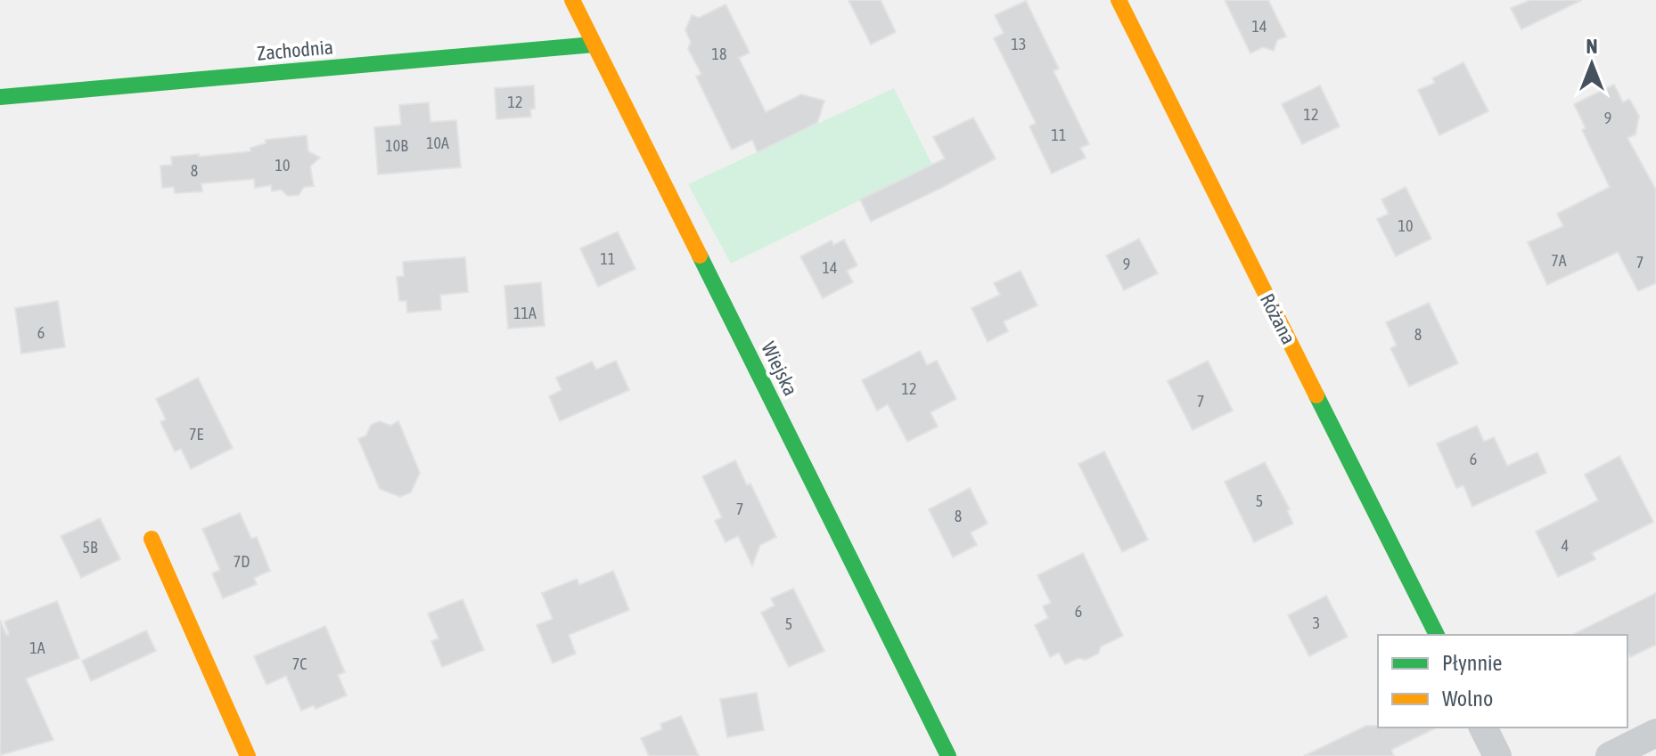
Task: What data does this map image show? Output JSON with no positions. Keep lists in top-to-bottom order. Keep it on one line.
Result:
{"streets":{"street":["Zachodnia","Różana","Wiejska"]},"crossings":[["Zachodnia","Wiejska"]],"house_numbers":["14","13","18","12","12","9","11","10A","10B","10","8","10","11","7A","7","9","14","11A","6","8","12","7","7E","6","5","7","8","4","5B","7D","6","3","5","1A","7C"],"legend":["Płynnie","Wolno"],"north":"top"}
